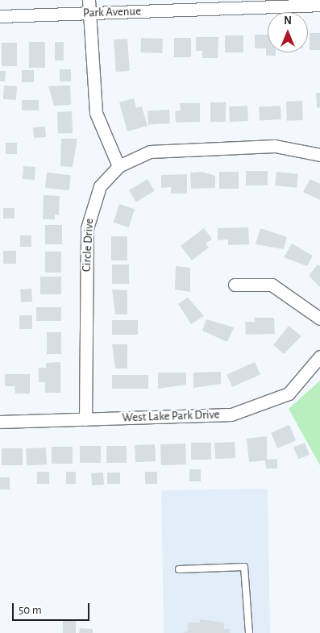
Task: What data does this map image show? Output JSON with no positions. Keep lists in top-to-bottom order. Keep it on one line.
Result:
{"streets":{"street":["Park Avenue","Circle Drive","West Lake Park Drive"]},"crossings":[["Circle Drive","West Lake Park Drive"]],"scale_bar":"50 m","north":"top"}
